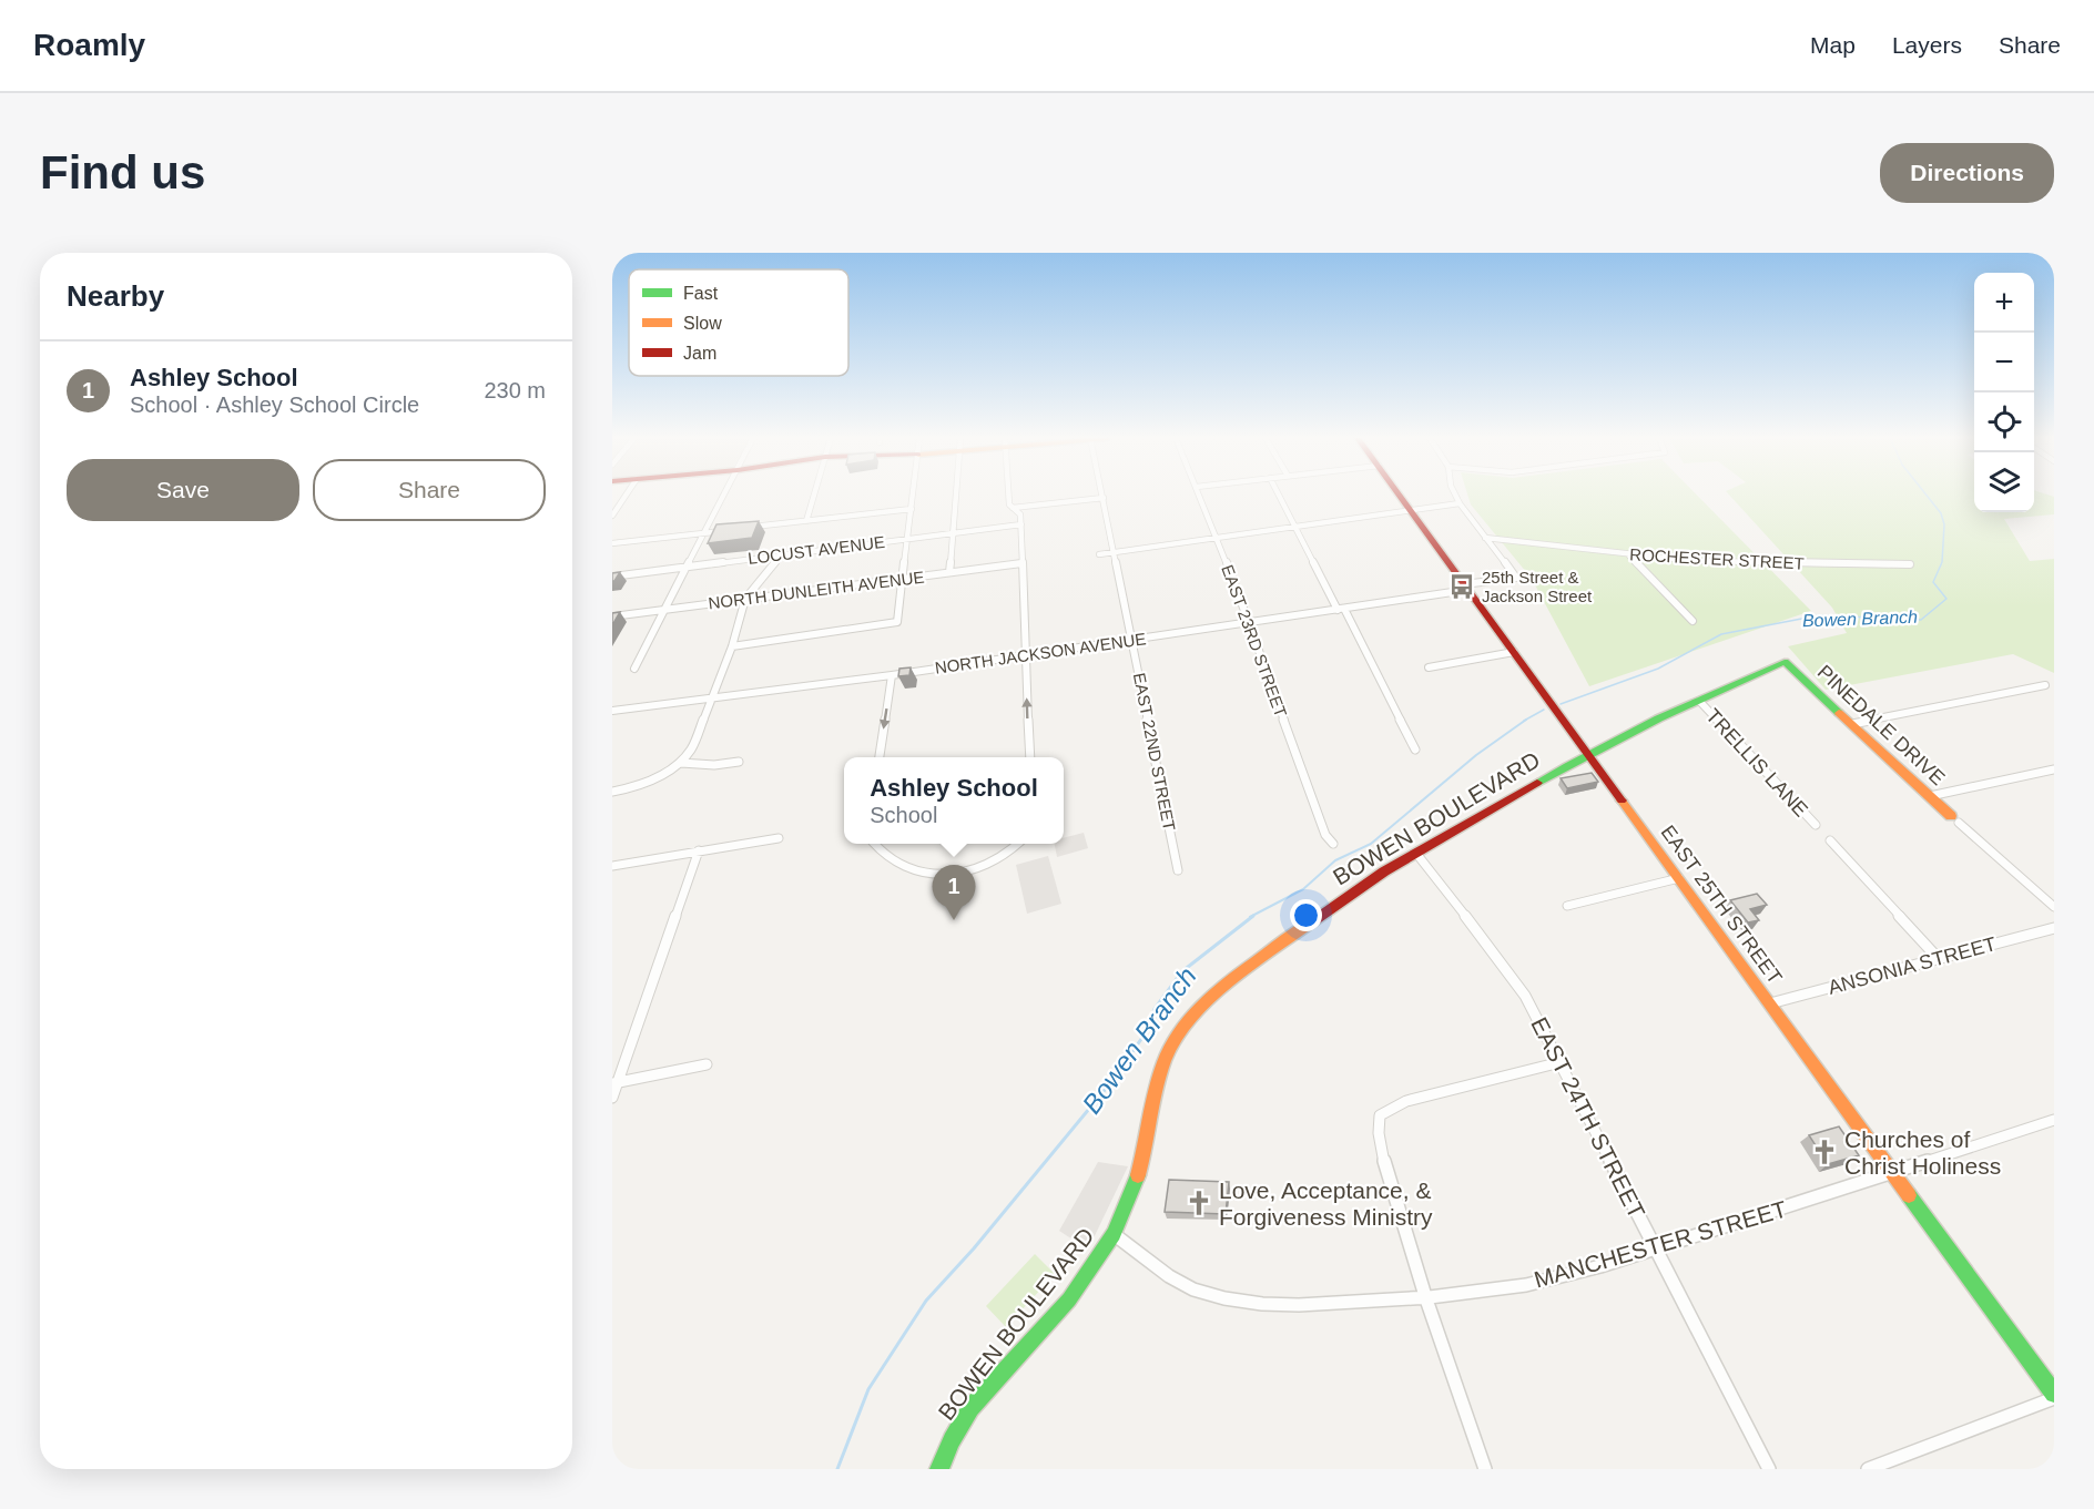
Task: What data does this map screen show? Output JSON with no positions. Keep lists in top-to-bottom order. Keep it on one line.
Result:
{"streets":{"street":["LOCUST AVENUE","ROCHESTER STREET","NORTH DUNLEITH AVENUE","EAST 23RD STREET","NORTH JACKSON AVENUE","PINEDALE DRIVE","EAST 22ND STREET","TRELLIS LANE","BOWEN BOULEVARD","EAST 25TH STREET","ANSONIA STREET","EAST 24TH STREET","MANCHESTER STREET"]},"crossings":[["ROCHESTER STREET","NORTH JACKSON AVENUE"],["EAST 23RD STREET","NORTH JACKSON AVENUE"],["NORTH JACKSON AVENUE","EAST 22ND STREET"],["NORTH JACKSON AVENUE","EAST 25TH STREET"],["PINEDALE DRIVE","BOWEN BOULEVARD"],["TRELLIS LANE","BOWEN BOULEVARD"],["BOWEN BOULEVARD","EAST 25TH STREET"],["BOWEN BOULEVARD","EAST 24TH STREET"],["BOWEN BOULEVARD","MANCHESTER STREET"],["EAST 25TH STREET","ANSONIA STREET"],["EAST 25TH STREET","MANCHESTER STREET"],["EAST 24TH STREET","MANCHESTER STREET"]],"water":["Bowen Branch"],"places":{"bus stop":["25th Street & Jackson Street"],"church":["Churches of Christ Holiness","Love, Acceptance, & Forgiveness Ministry"]},"legend":["Fast","Slow","Jam"],"page":{"header":"Roamly","nav":["Map","Layers","Share"],"buttons":["Directions",["Save","Share"]],"title":"Find us","heading":"Nearby","map_buttons":["+","−"],"list":[{"mark":"1","name":"Ashley School","note":"School · Ashley School Circle","value":"230 m"}],"popup":["Ashley School","School"],"pins":"1"}}
